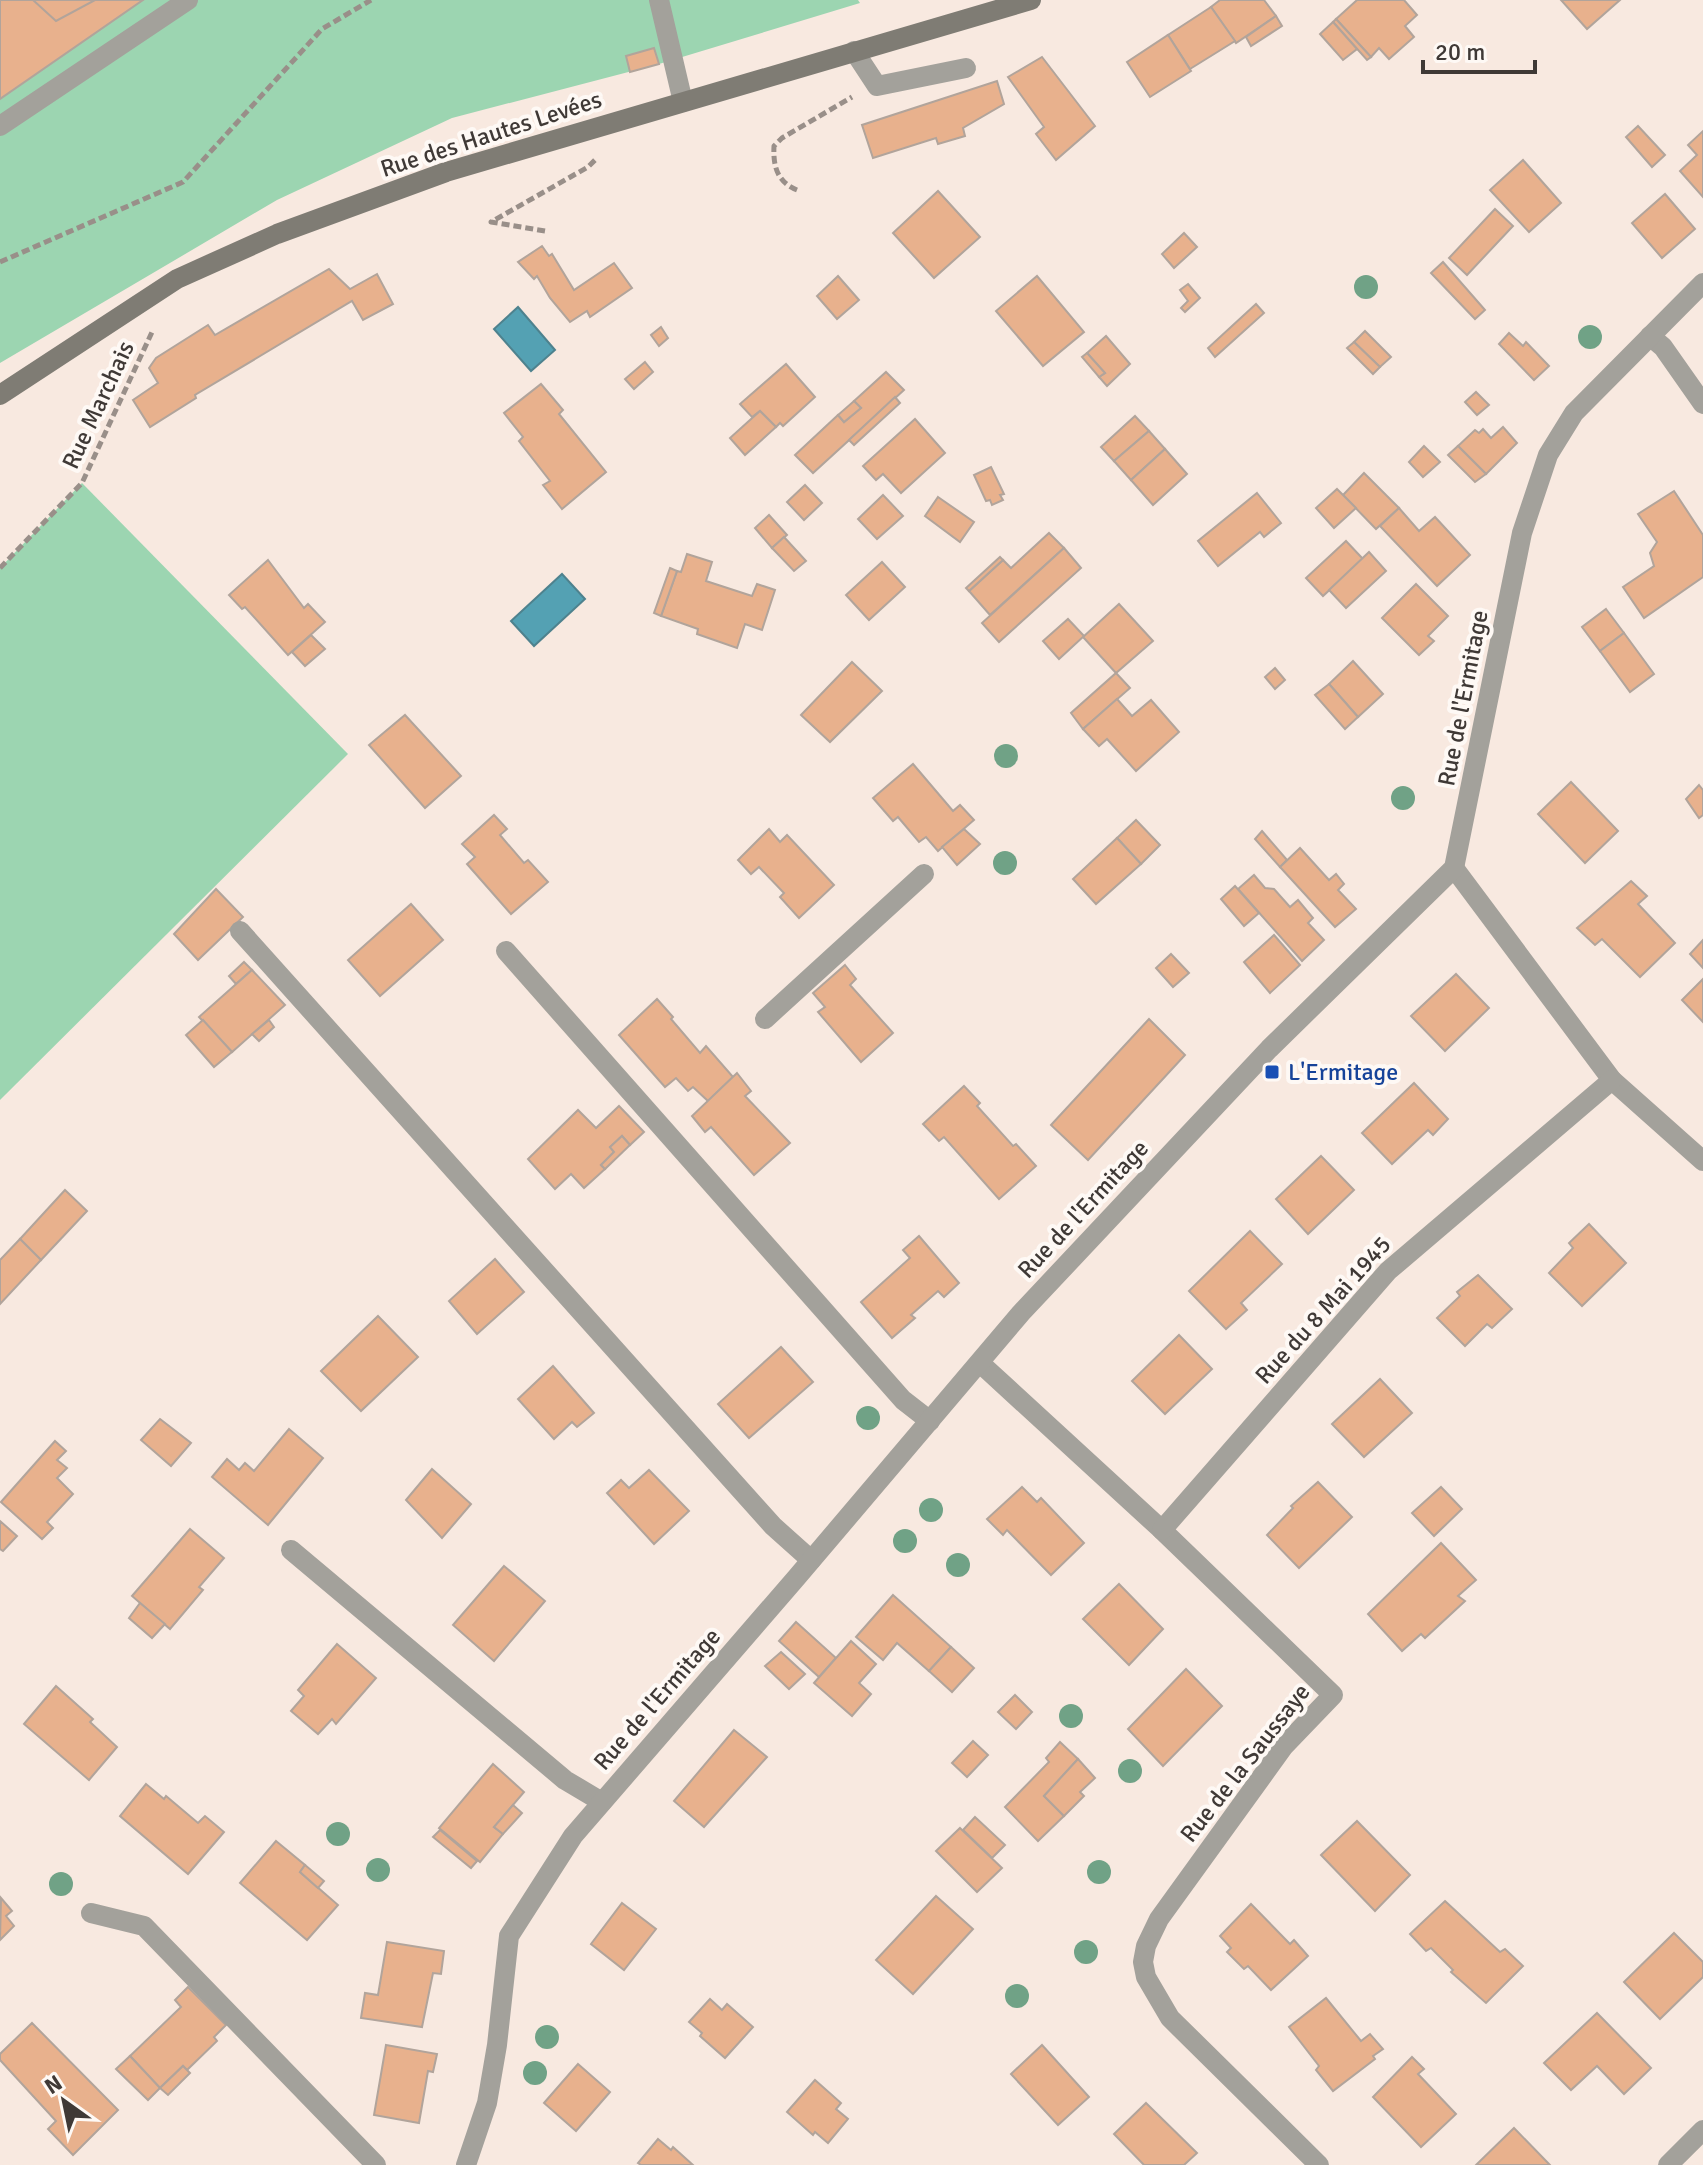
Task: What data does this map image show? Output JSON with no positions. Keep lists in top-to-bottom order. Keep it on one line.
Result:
{"streets":{"street":["Rue des Hautes Levées","Rue de l'Ermitage","Rue du 8 Mai 1945","Rue de la Saussaye"],"path":["Rue Marchais"]},"crossings":[["Rue des Hautes Levées","Rue Marchais"],["Rue de l'Ermitage","Rue de la Saussaye"],["Rue du 8 Mai 1945","Rue de la Saussaye"]],"places":{"transit":["L'Ermitage"]},"scale_bar":"20 m","north":"top left"}
